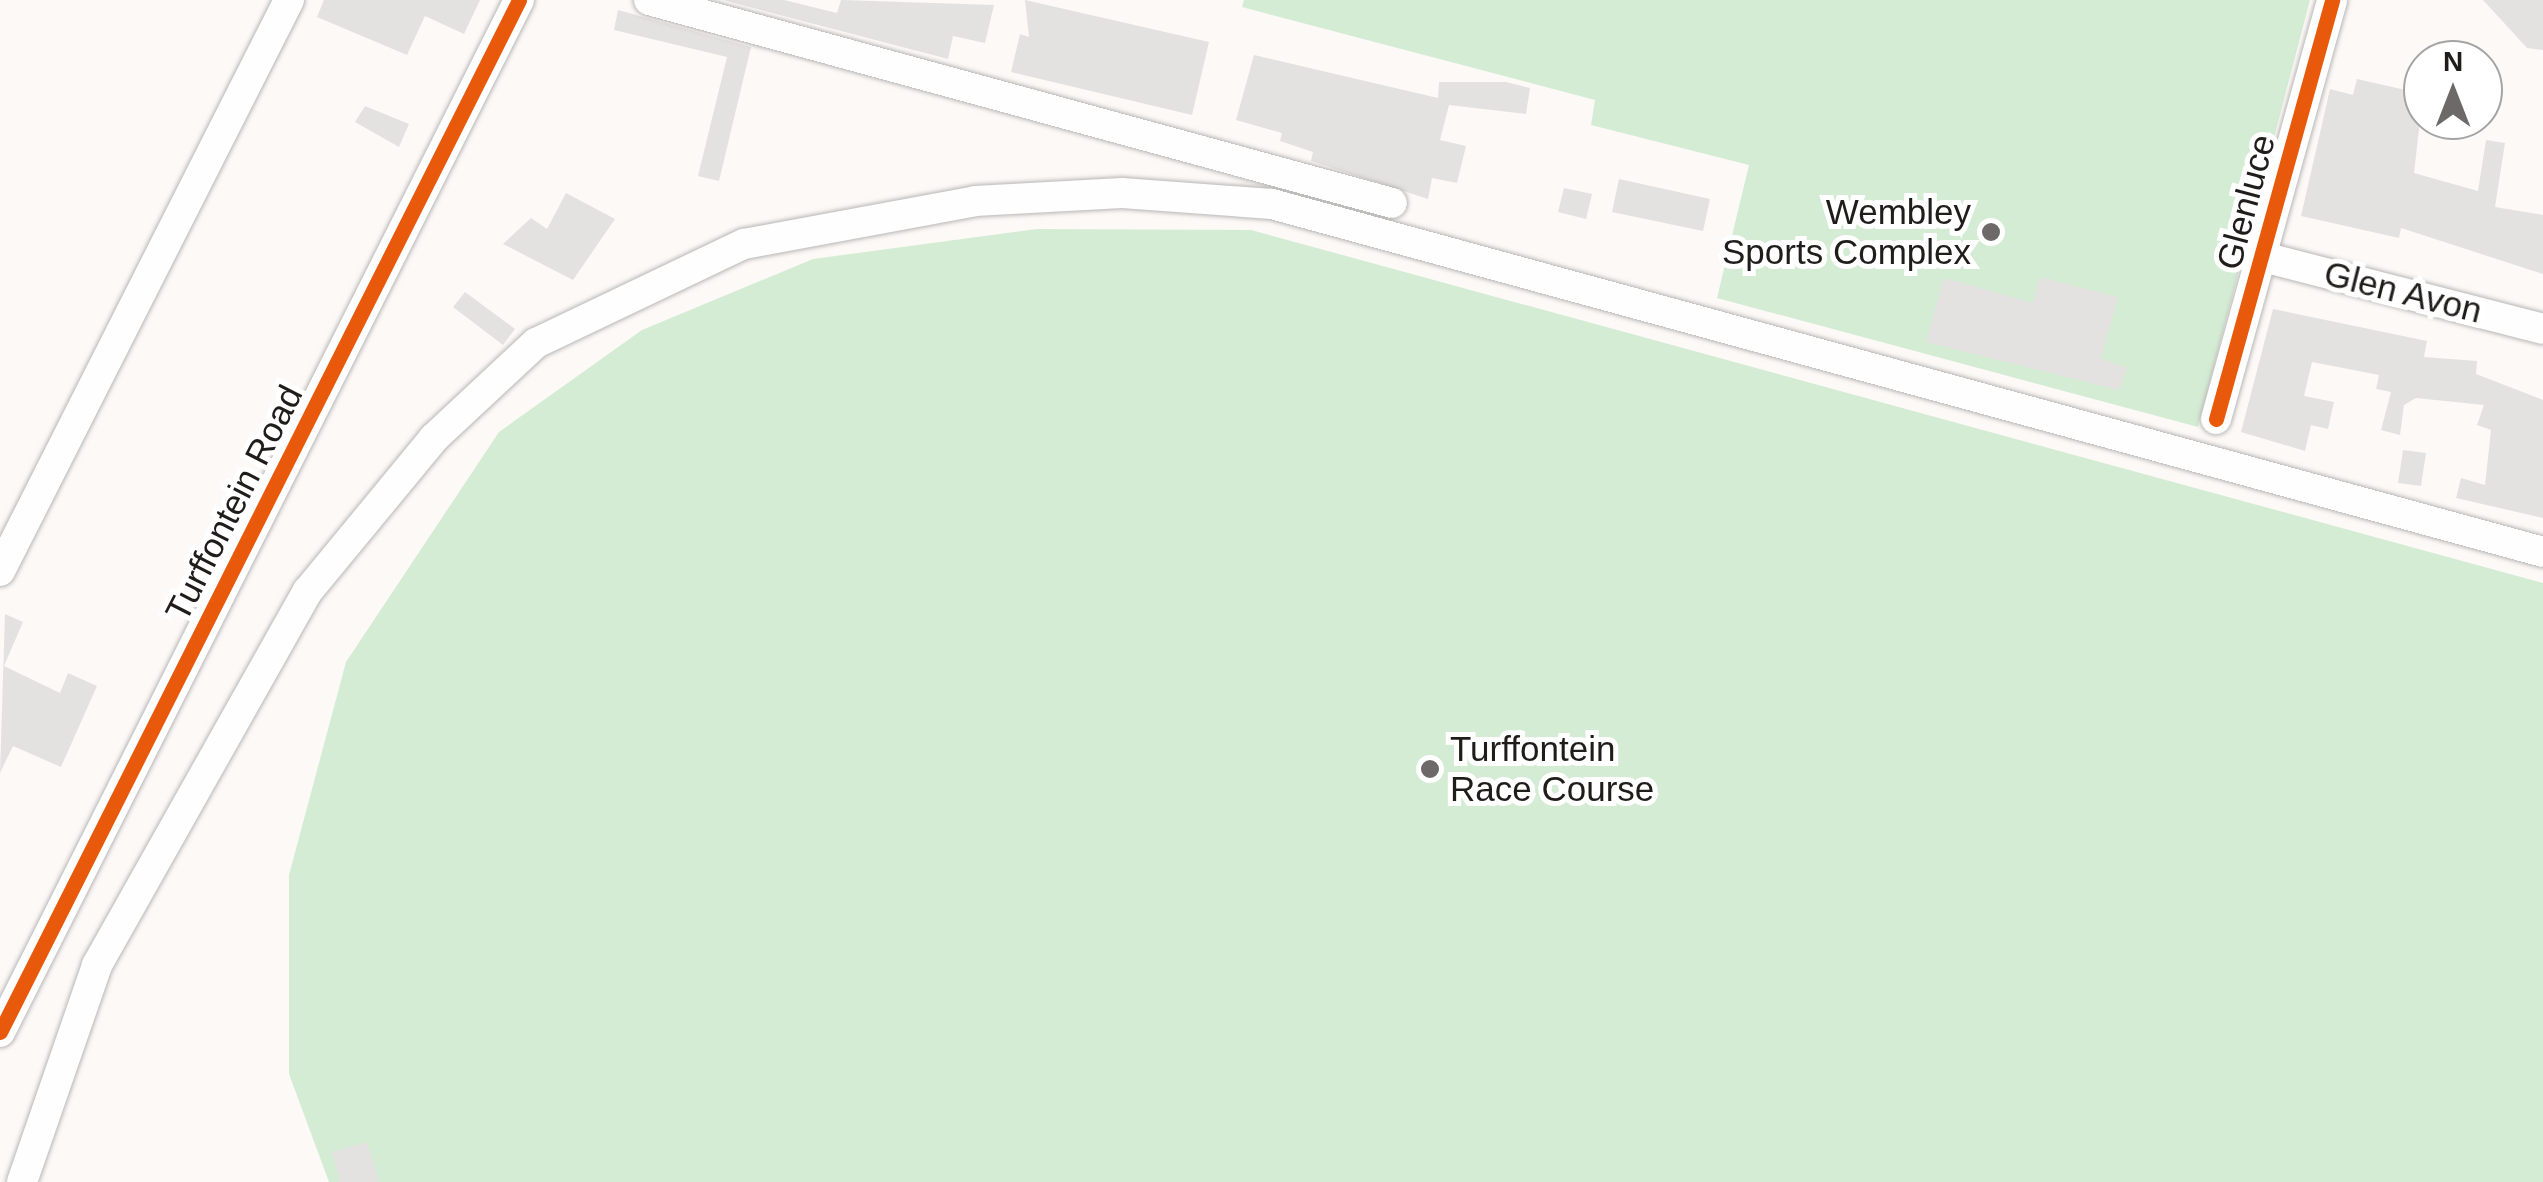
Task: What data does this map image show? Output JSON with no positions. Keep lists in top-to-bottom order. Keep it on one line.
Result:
{"streets":{"street":["Glenluce","Glen Avon","Turffontein Road"]},"crossings":[["Glenluce","Glen Avon"]],"places":["Wembley Sports Complex","Turffontein Race Course"],"north":"top"}
